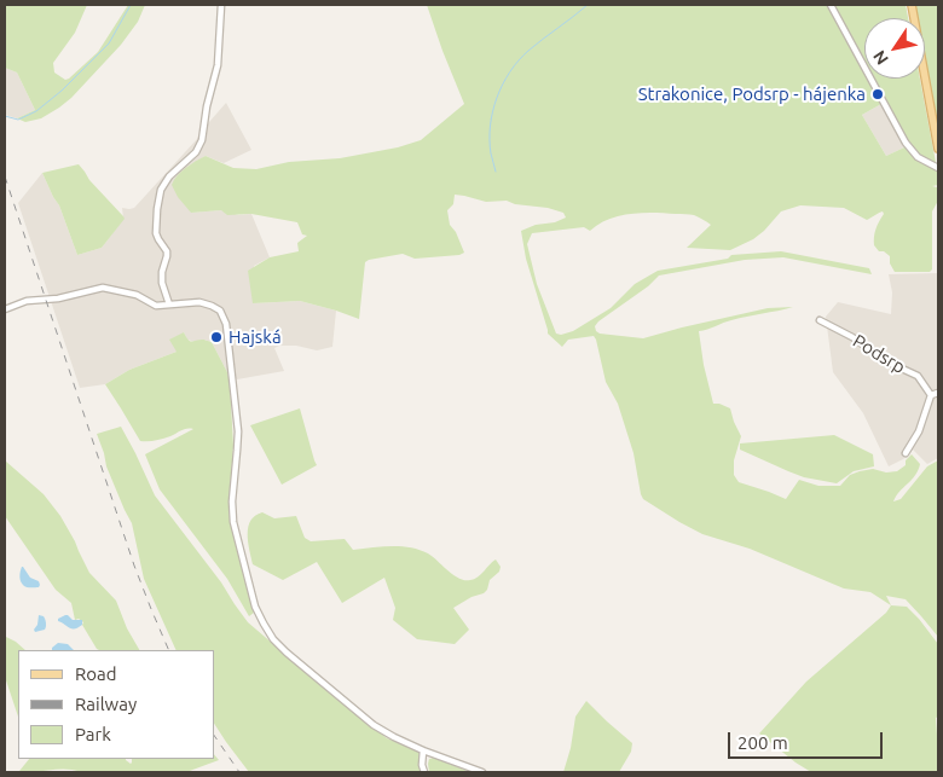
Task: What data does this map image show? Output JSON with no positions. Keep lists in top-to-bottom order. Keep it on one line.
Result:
{"streets":{"street":["Podsrp"]},"places":["Strakonice, Podsrp - hájenka","Hajská"],"legend":["Road","Railway","Park"],"scale_bar":"200 m","north":"bottom left"}
